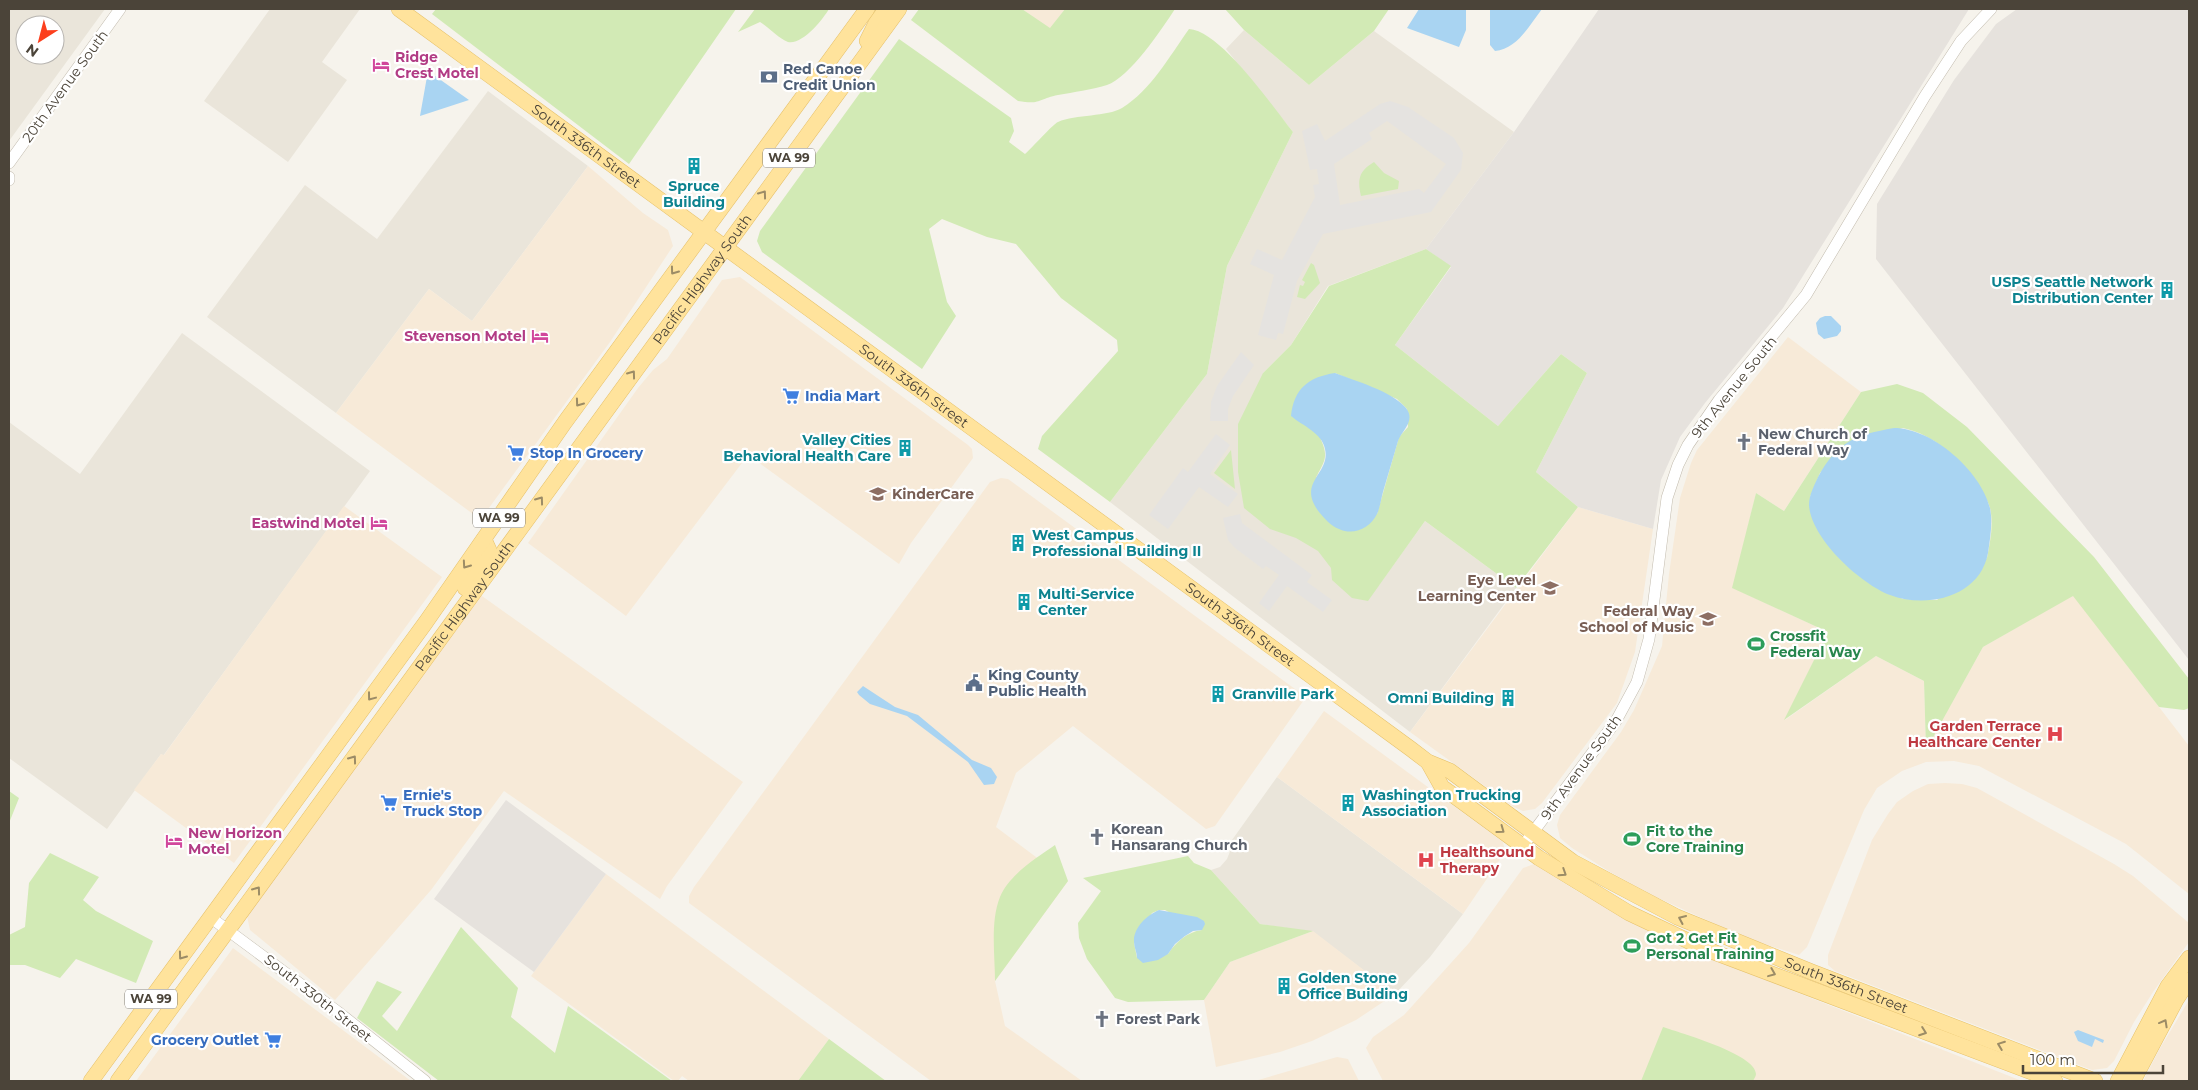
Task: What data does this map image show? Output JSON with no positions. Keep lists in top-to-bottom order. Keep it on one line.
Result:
{"streets":{"main road":["South 336th Street","WA 99","Pacific Highway South"],"street":["20th Avenue South","9th Avenue South","South 330th Street"]},"crossings":[["South 336th Street","Pacific Highway South"],["South 336th Street","9th Avenue South"],["Pacific Highway South","South 330th Street"]],"places":{"hotel":["Ridge Crest Motel","Stevenson Motel","Eastwind Motel","New Horizon Motel"],"bank":["Red Canoe Credit Union"],"building":["Spruce Building","USPS Seattle Network Distribution Center","Valley Cities Behavioral Health Care","West Campus Professional Building II","Multi-Service Center","Granville Park","Omni Building","Washington Trucking Association","Golden Stone Office Building"],"supermarket":["India Mart","Stop In Grocery","Ernie's Truck Stop","Grocery Outlet"],"church":["New Church of Federal Way","Korean Hansarang Church","Forest Park"],"school or university":["KinderCare","Eye Level Learning Center","Federal Way School of Music"],"sports":["Crossfit Federal Way","Fit to the Core Training","Got 2 Get Fit Personal Training"],"public building":["King County Public Health"],"hospital":["Garden Terrace Healthcare Center","Healthsound Therapy"]},"scale_bar":"100 m","north":"bottom left"}
